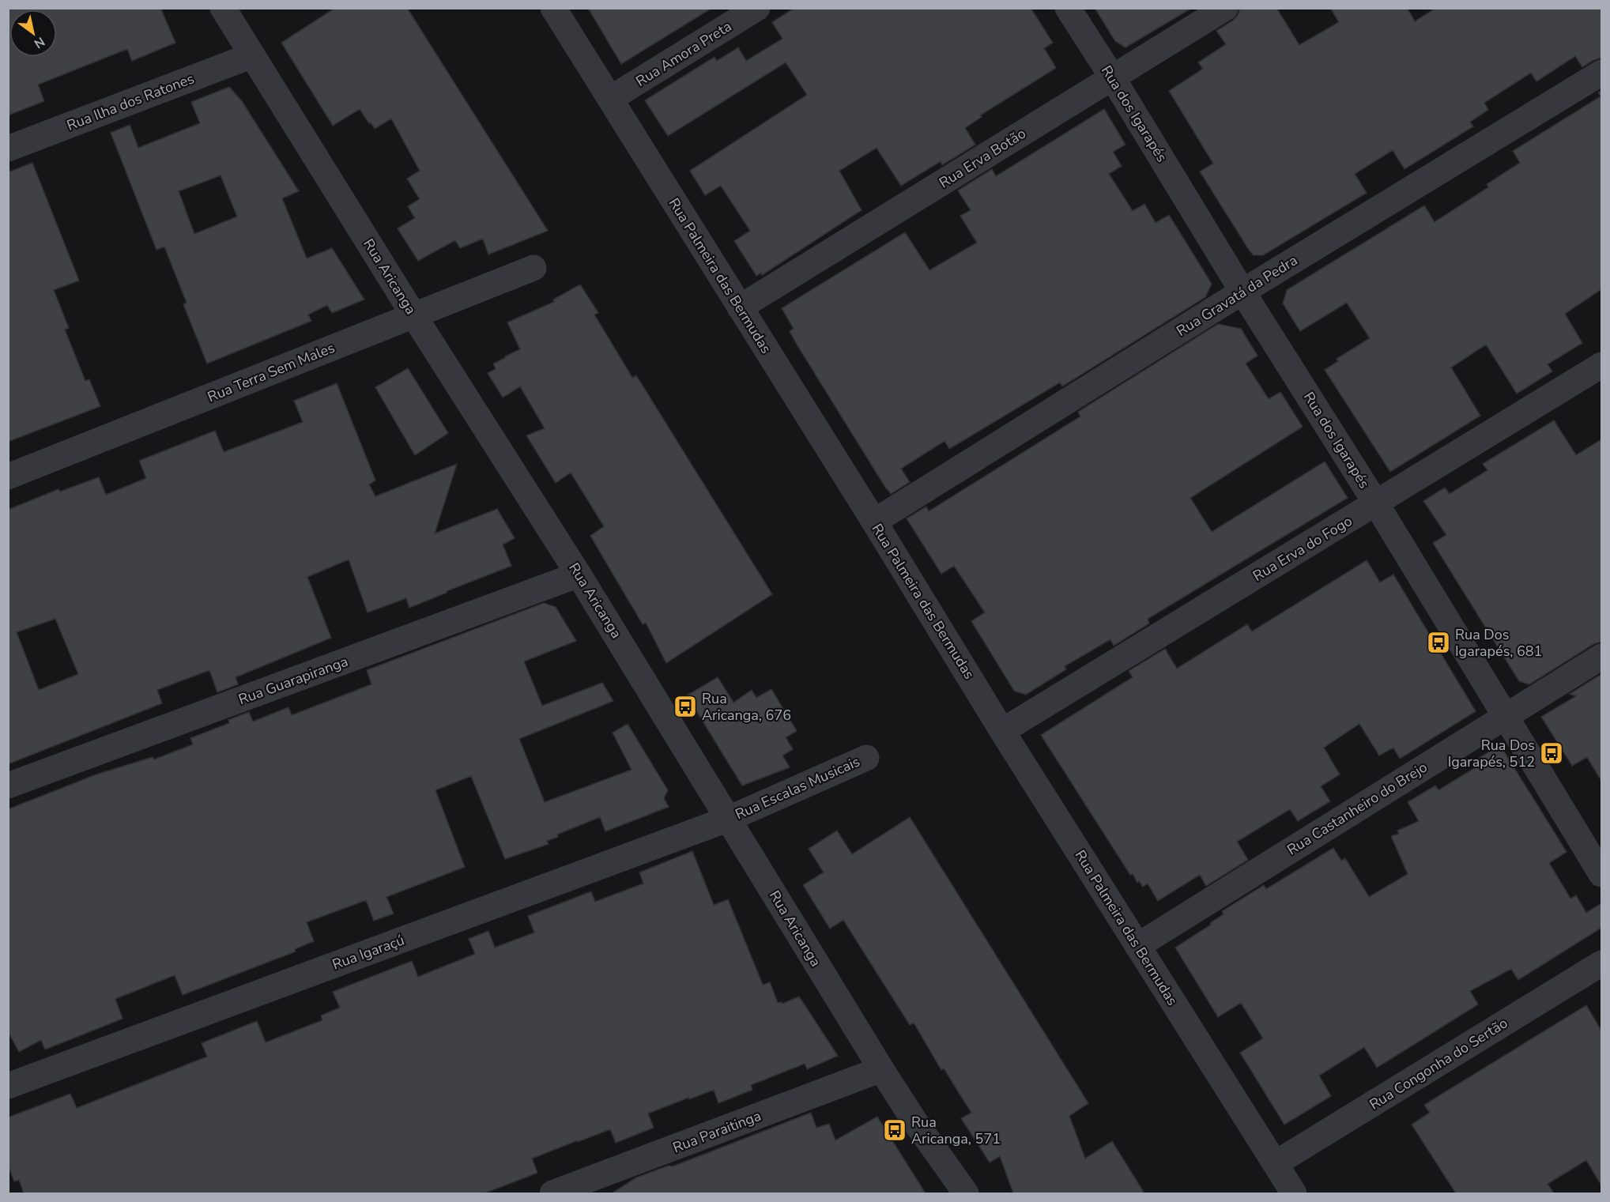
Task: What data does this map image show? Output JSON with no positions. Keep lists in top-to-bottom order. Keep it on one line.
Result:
{"streets":{"street":["Rua Amora Preta","Rua Ilha dos Ratones","Rua dos Igarapés","Rua Erva Botão","Rua Palmeira das Bermudas","Rua Aricanga","Rua Gravatá da Pedra","Rua Terra Sem Males","Rua Erva do Fogo","Rua Guarapiranga","Rua Escalas Musicais","Rua Castanheiro do Brejo","Rua Igaraçú","Rua Congonha do Sertão","Rua Paraitinga"]},"crossings":[["Rua Amora Preta","Rua Palmeira das Bermudas"],["Rua Ilha dos Ratones","Rua Aricanga"],["Rua dos Igarapés","Rua Erva Botão"],["Rua dos Igarapés","Rua Gravatá da Pedra"],["Rua dos Igarapés","Rua Erva do Fogo"],["Rua dos Igarapés","Rua Castanheiro do Brejo"],["Rua Erva Botão","Rua Palmeira das Bermudas"],["Rua Palmeira das Bermudas","Rua Gravatá da Pedra"],["Rua Palmeira das Bermudas","Rua Erva do Fogo"],["Rua Palmeira das Bermudas","Rua Castanheiro do Brejo"],["Rua Palmeira das Bermudas","Rua Congonha do Sertão"],["Rua Aricanga","Rua Terra Sem Males"],["Rua Aricanga","Rua Guarapiranga"],["Rua Aricanga","Rua Escalas Musicais"],["Rua Aricanga","Rua Igaraçú"],["Rua Aricanga","Rua Paraitinga"],["Rua Escalas Musicais","Rua Igaraçú"]],"places":{"bus stop":["Rua Dos Igarapés, 681","Rua Aricanga, 676","Rua Dos Igarapés, 512","Rua Aricanga, 571"]},"north":"bottom right"}
